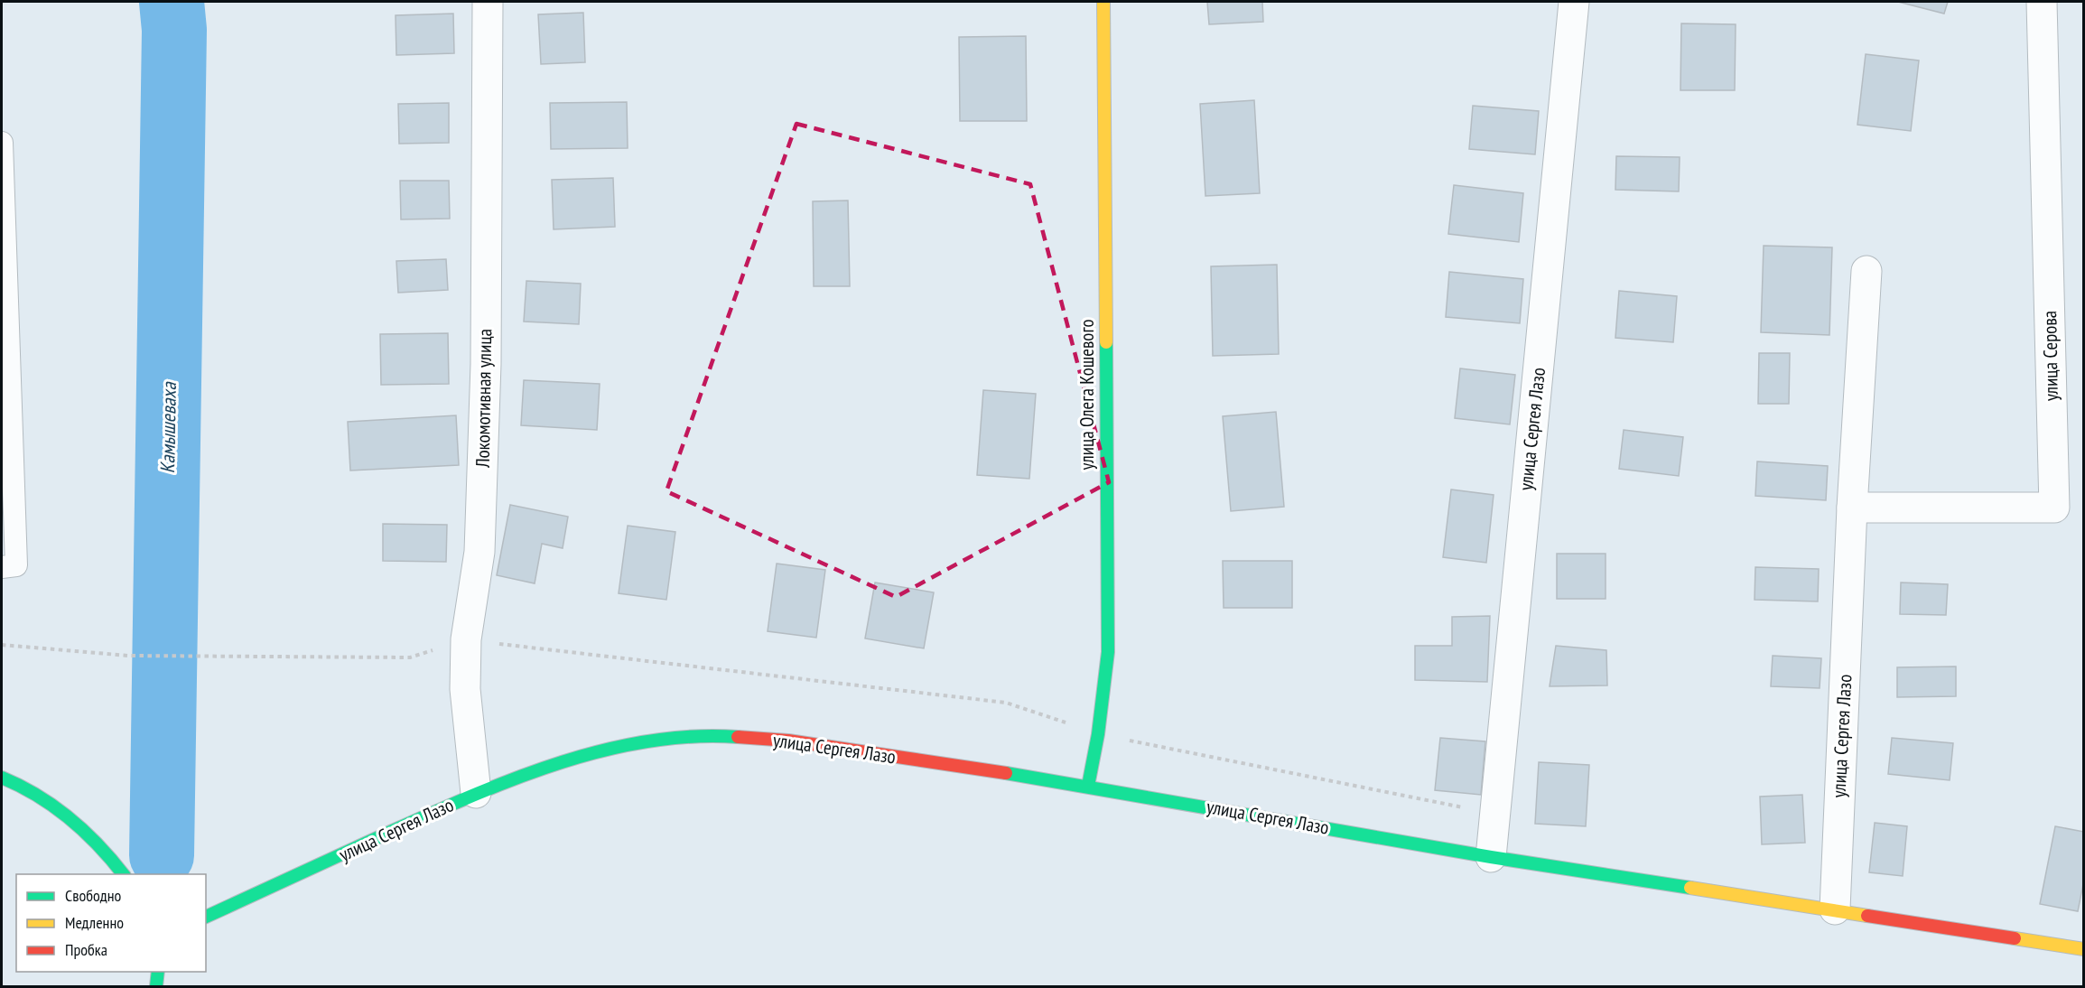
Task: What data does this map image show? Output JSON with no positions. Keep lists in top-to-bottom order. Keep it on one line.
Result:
{"streets":{"street":["улица Серова","улица Олега Кошевого","Локомотивная улица","улица Сергея Лазо"]},"crossings":[["улица Серова","улица Сергея Лазо"],["улица Олега Кошевого","улица Сергея Лазо"],["Локомотивная улица","улица Сергея Лазо"]],"water":["Камышеваха"],"legend":["Свободно","Медленно","Пробка"]}
